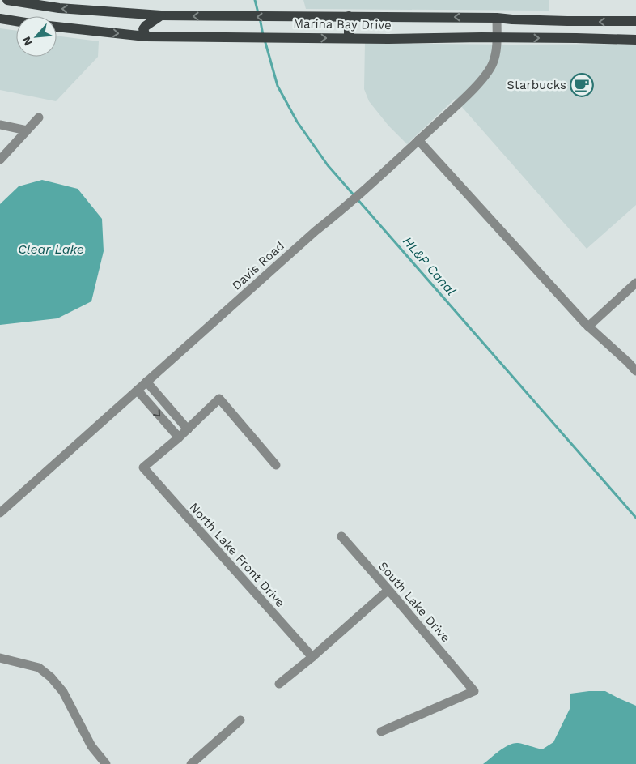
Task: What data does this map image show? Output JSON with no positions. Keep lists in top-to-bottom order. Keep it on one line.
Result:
{"streets":{"main road":["Marina Bay Drive"],"street":["Davis Road","North Lake Front Drive","South Lake Drive"]},"crossings":[["Marina Bay Drive","Davis Road"]],"water":["Clear Lake","HL&P Canal"],"places":{"cafe":["Starbucks"]},"north":"bottom left"}
